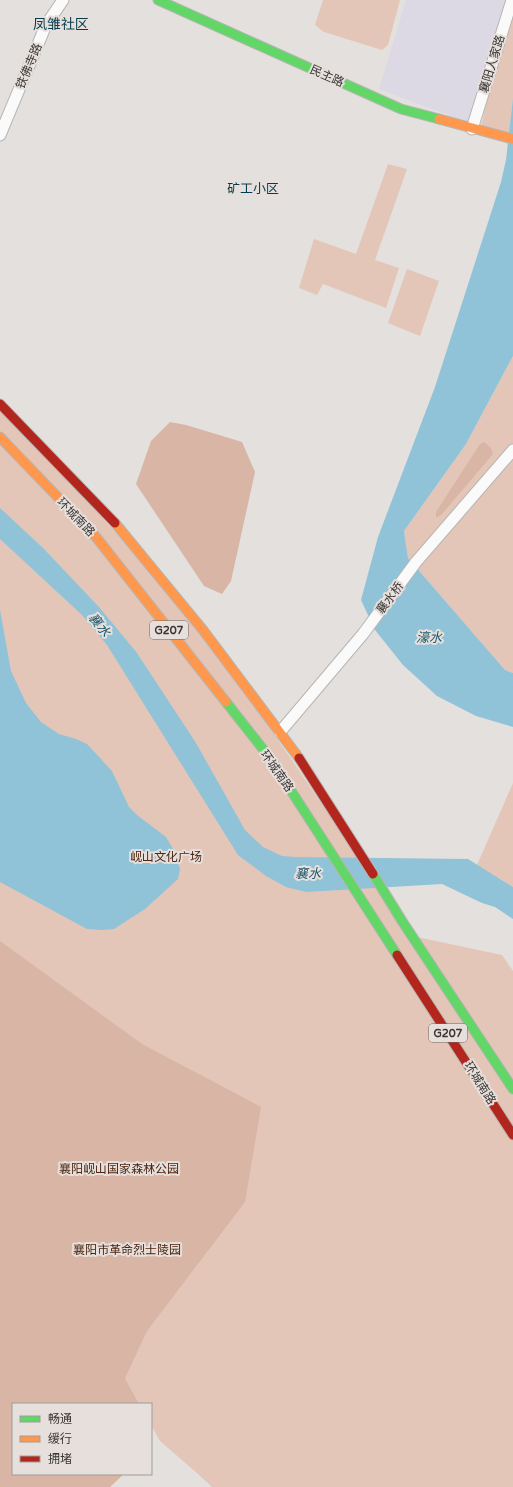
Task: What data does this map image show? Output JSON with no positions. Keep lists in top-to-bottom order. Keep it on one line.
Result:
{"streets":{"main road":["民主路","环城南路","G207"],"street":["襄阳人家路","铁佛寺路","襄水桥"]},"crossings":[["襄阳人家路","民主路"],["环城南路","襄水桥"]],"districts":["凤雏社区","矿工小区"],"water":["襄水","濠水"],"parks":["岘山文化广场","襄阳岘山国家森林公园","襄阳市革命烈士陵园"],"legend":["畅通","缓行","拥堵"]}
